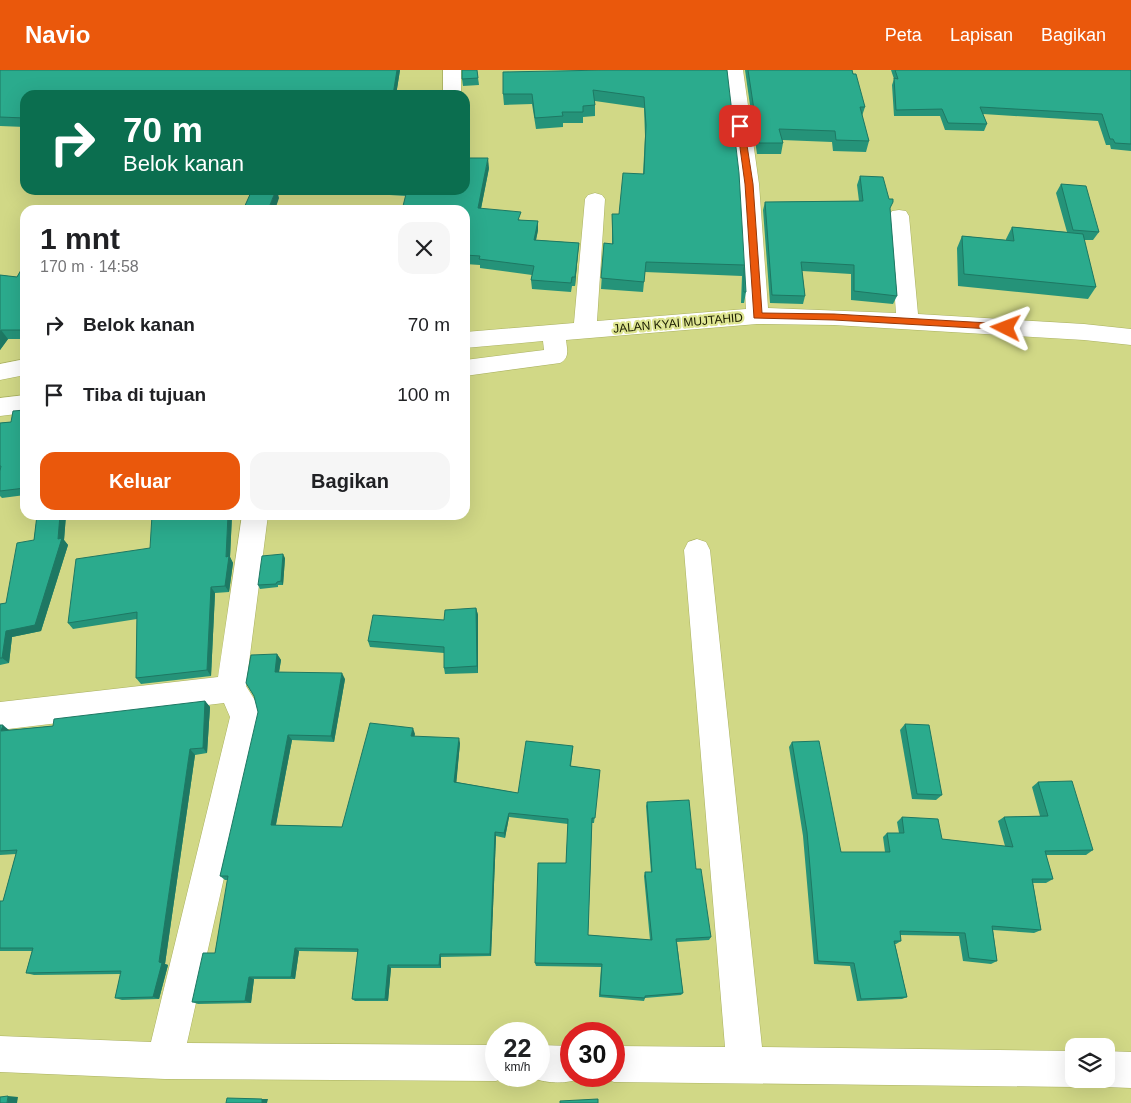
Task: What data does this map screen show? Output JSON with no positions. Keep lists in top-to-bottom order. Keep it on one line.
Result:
{"streets":{"street":["JALAN KYAI MUJTAHID"]},"page":{"header":"Navio","nav":["Peta","Lapisan","Bagikan"],"turn":["70 m","Belok kanan"],"heading":["1 mnt","170 m · 14:58"],"list":[{"name":"Belok kanan","value":"70 m"},{"name":"Tiba di tujuan","value":"100 m"}],"buttons":["Keluar","Bagikan"],"speed":"22 km/h","limit":"30"}}
